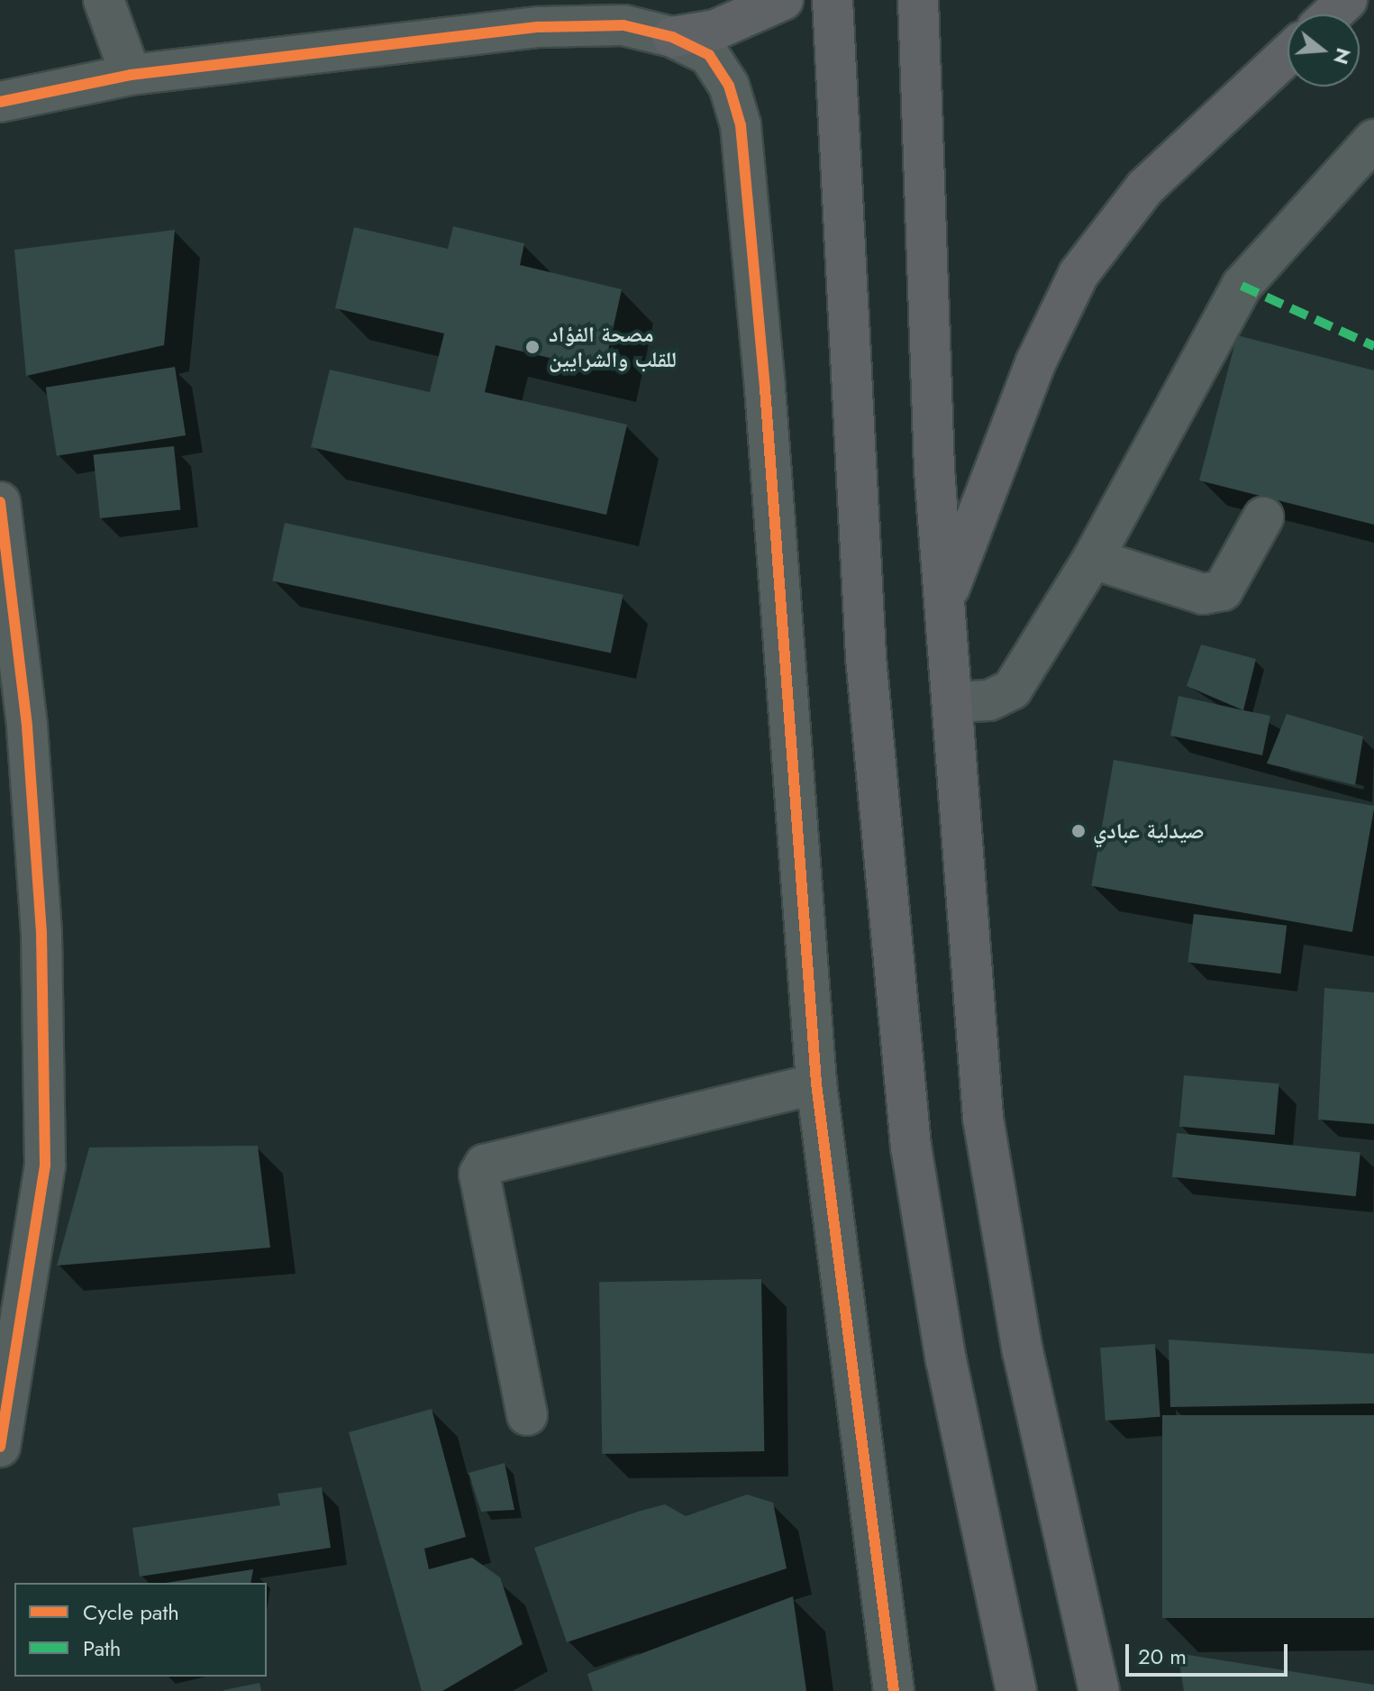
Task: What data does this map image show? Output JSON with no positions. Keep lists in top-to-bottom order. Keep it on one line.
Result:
{"places":["مصحة الفؤاد للقلب والشرايين","صيدلية عبادي"],"legend":["Cycle path","Path"],"scale_bar":"20 m","north":"right"}
